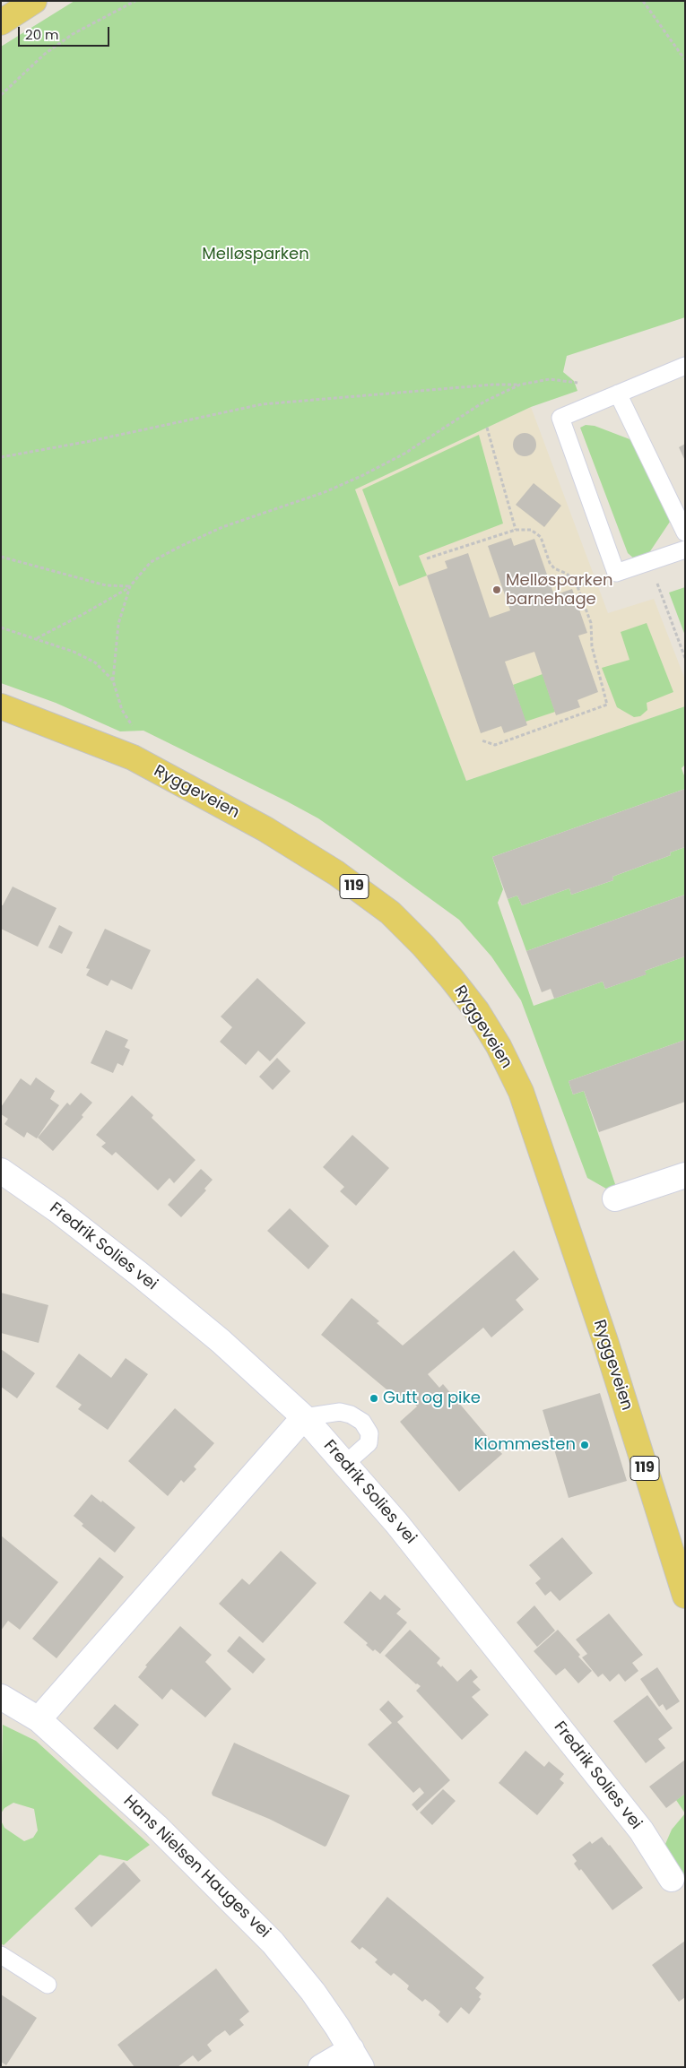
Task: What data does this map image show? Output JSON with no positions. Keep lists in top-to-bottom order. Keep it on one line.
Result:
{"streets":{"main road":["Ryggeveien","119"],"street":["Fredrik Solies vei","Hans Nielsen Hauges vei"]},"parks":["Melløsparken"],"places":["Melløsparken barnehage","Gutt og pike","Klommesten"],"scale_bar":"20 m"}
